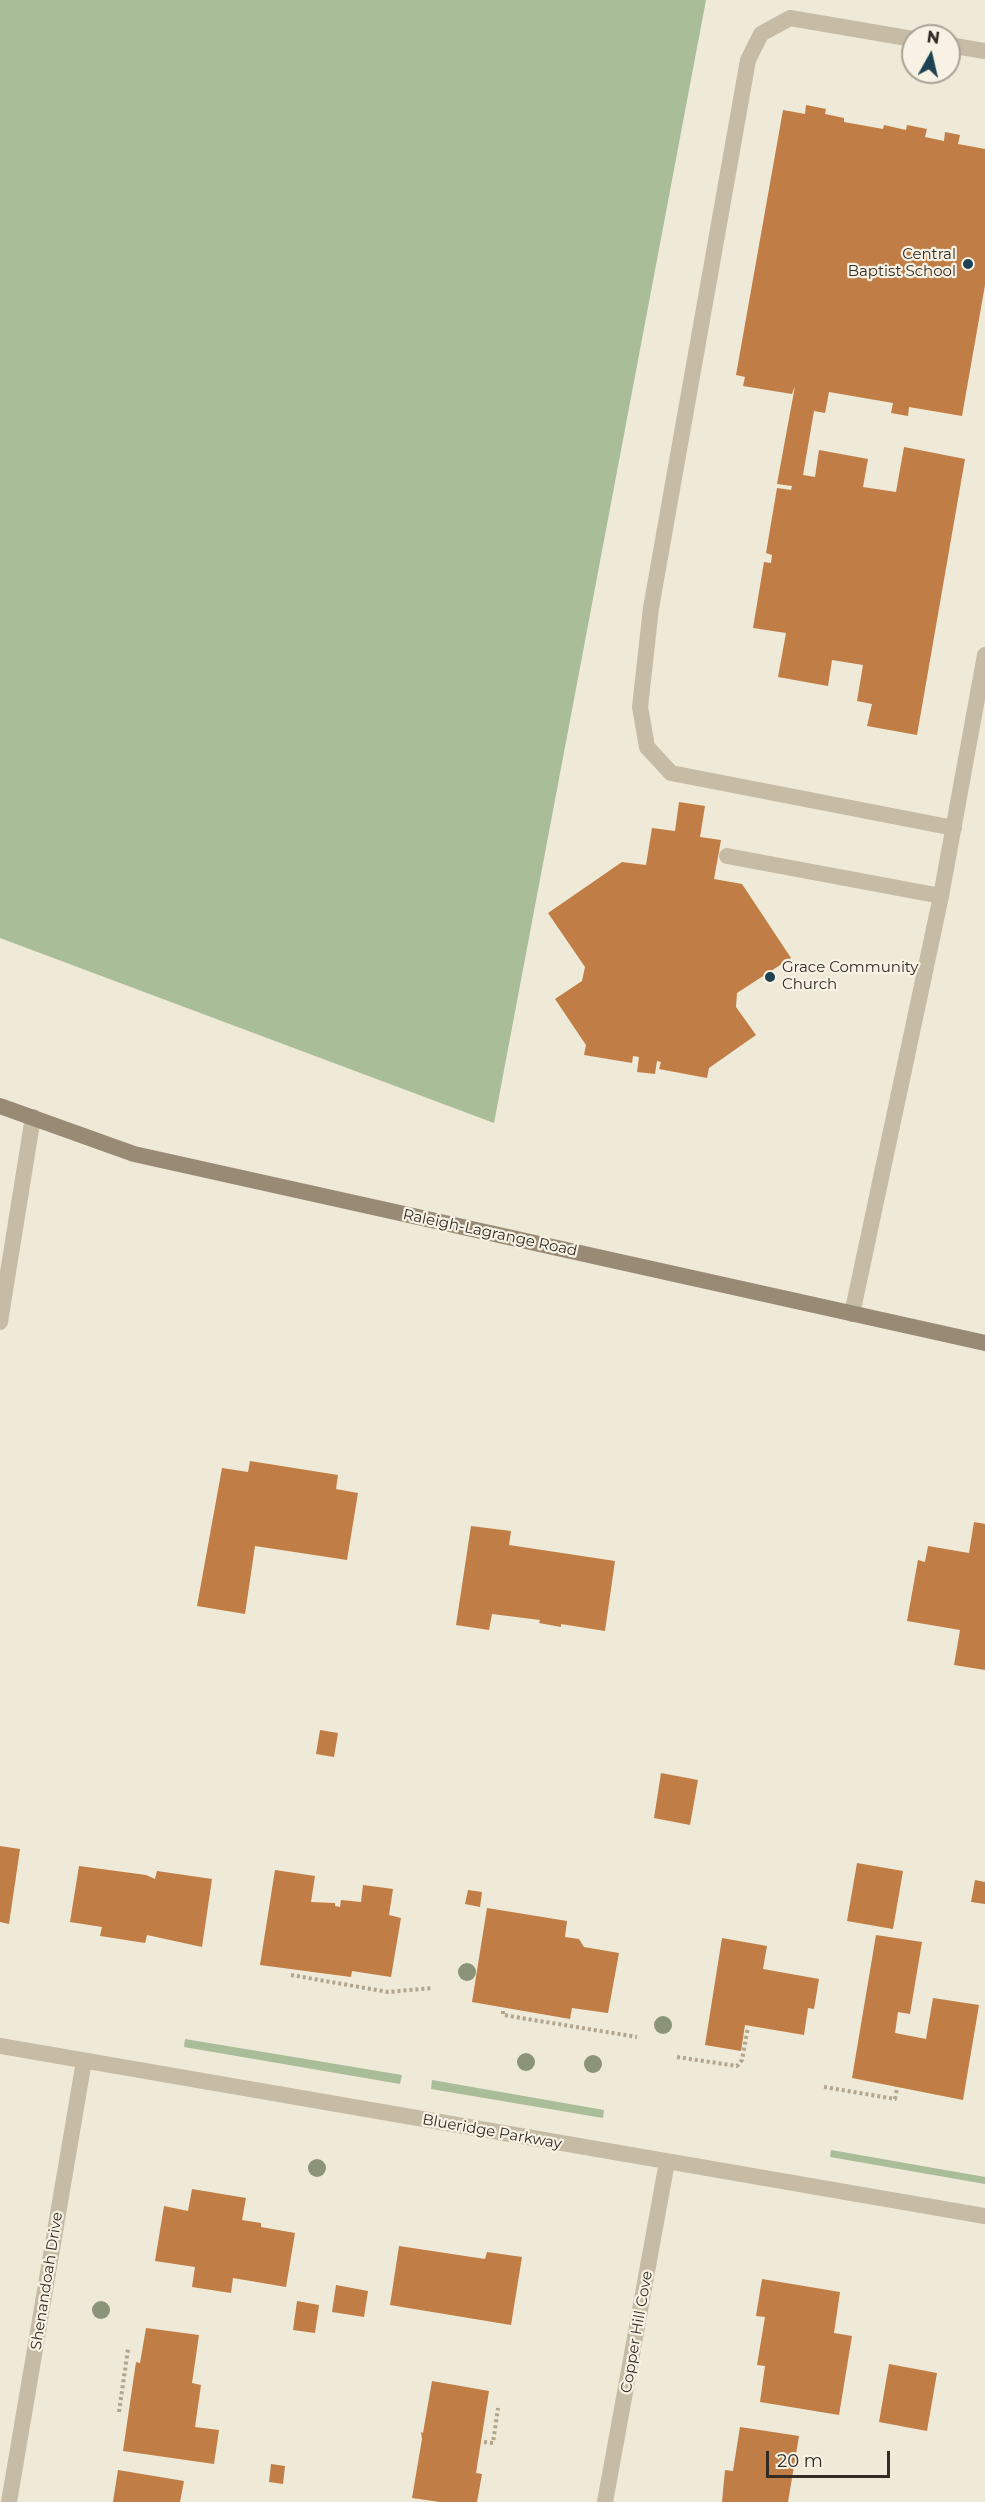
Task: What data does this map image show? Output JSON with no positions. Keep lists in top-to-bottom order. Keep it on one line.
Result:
{"streets":{"main road":["Raleigh-Lagrange Road"],"street":["Blueridge Parkway","Shenandoah Drive","Copper Hill Cove"]},"crossings":[["Blueridge Parkway","Shenandoah Drive"],["Blueridge Parkway","Copper Hill Cove"]],"places":["Central Baptist School","Grace Community Church"],"scale_bar":"20 m","north":"top"}
